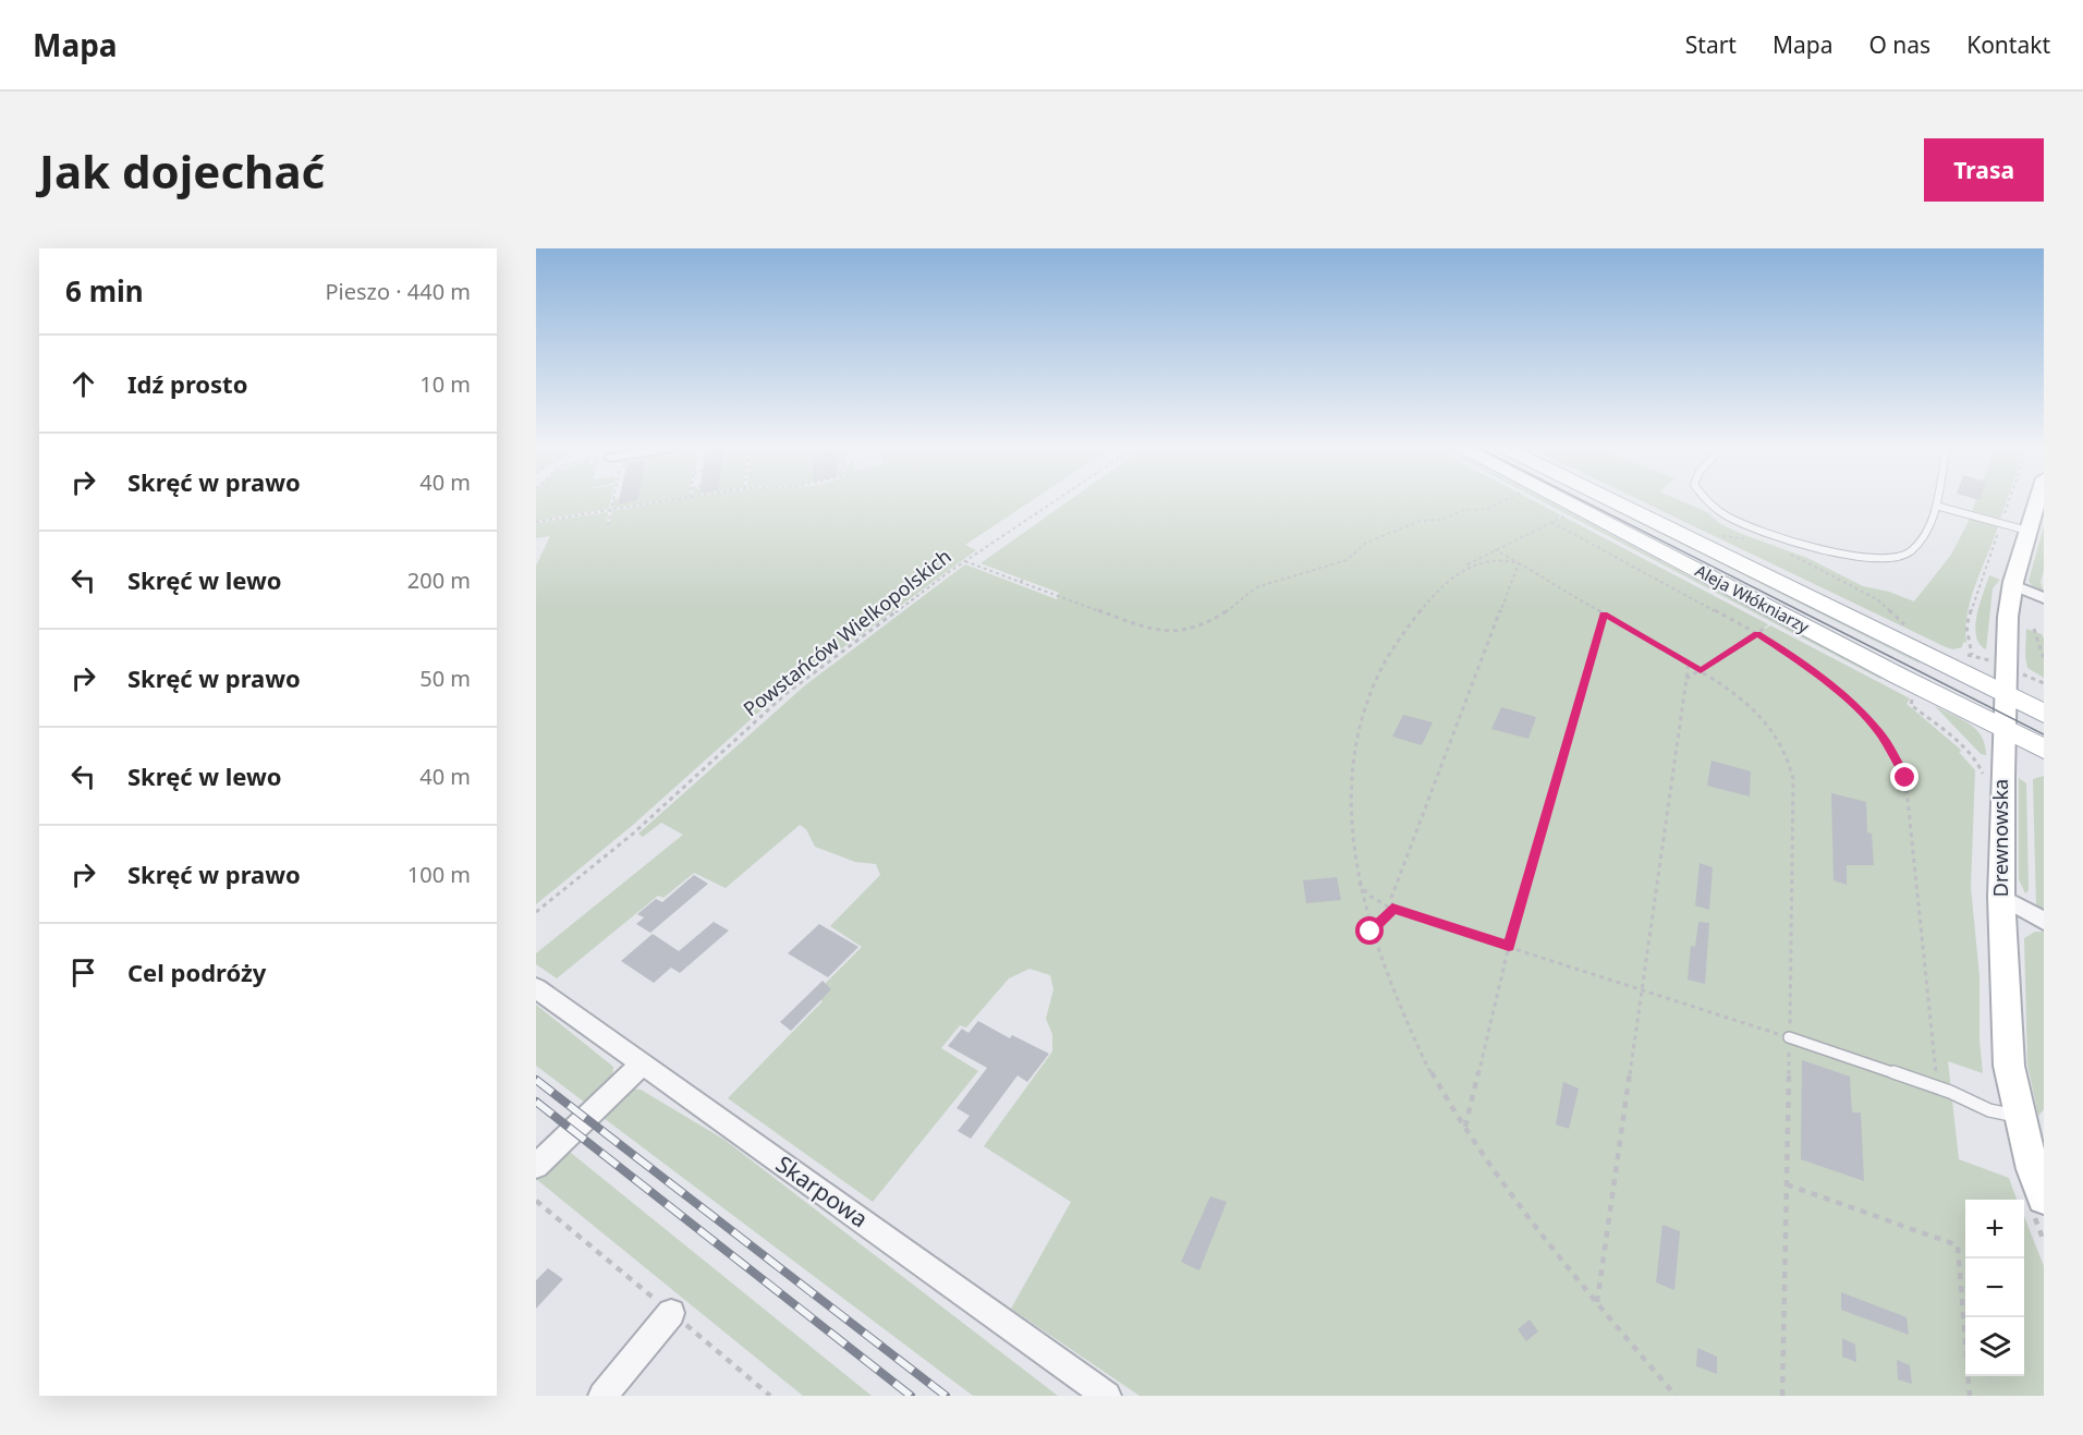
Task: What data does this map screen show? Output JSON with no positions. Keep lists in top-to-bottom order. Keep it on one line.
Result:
{"streets":{"main road":["Aleja Włókniarzy","Drewnowska"],"street":["Skarpowa"],"path":["Powstańców Wielkopolskich"]},"crossings":[["Aleja Włókniarzy","Drewnowska"]],"page":{"header":"Mapa","nav":["Start","Mapa","O nas","Kontakt"],"buttons":"Trasa","title":"Jak dojechać","heading":["6 min","Pieszo · 440 m"],"list":[["Idź prosto","10 m"],["Skręć w prawo","40 m"],["Skręć w lewo","200 m"],["Skręć w prawo","50 m"],["Skręć w lewo","40 m"],["Skręć w prawo","100 m"],"Cel podróży"],"map_buttons":["+","−"]}}
